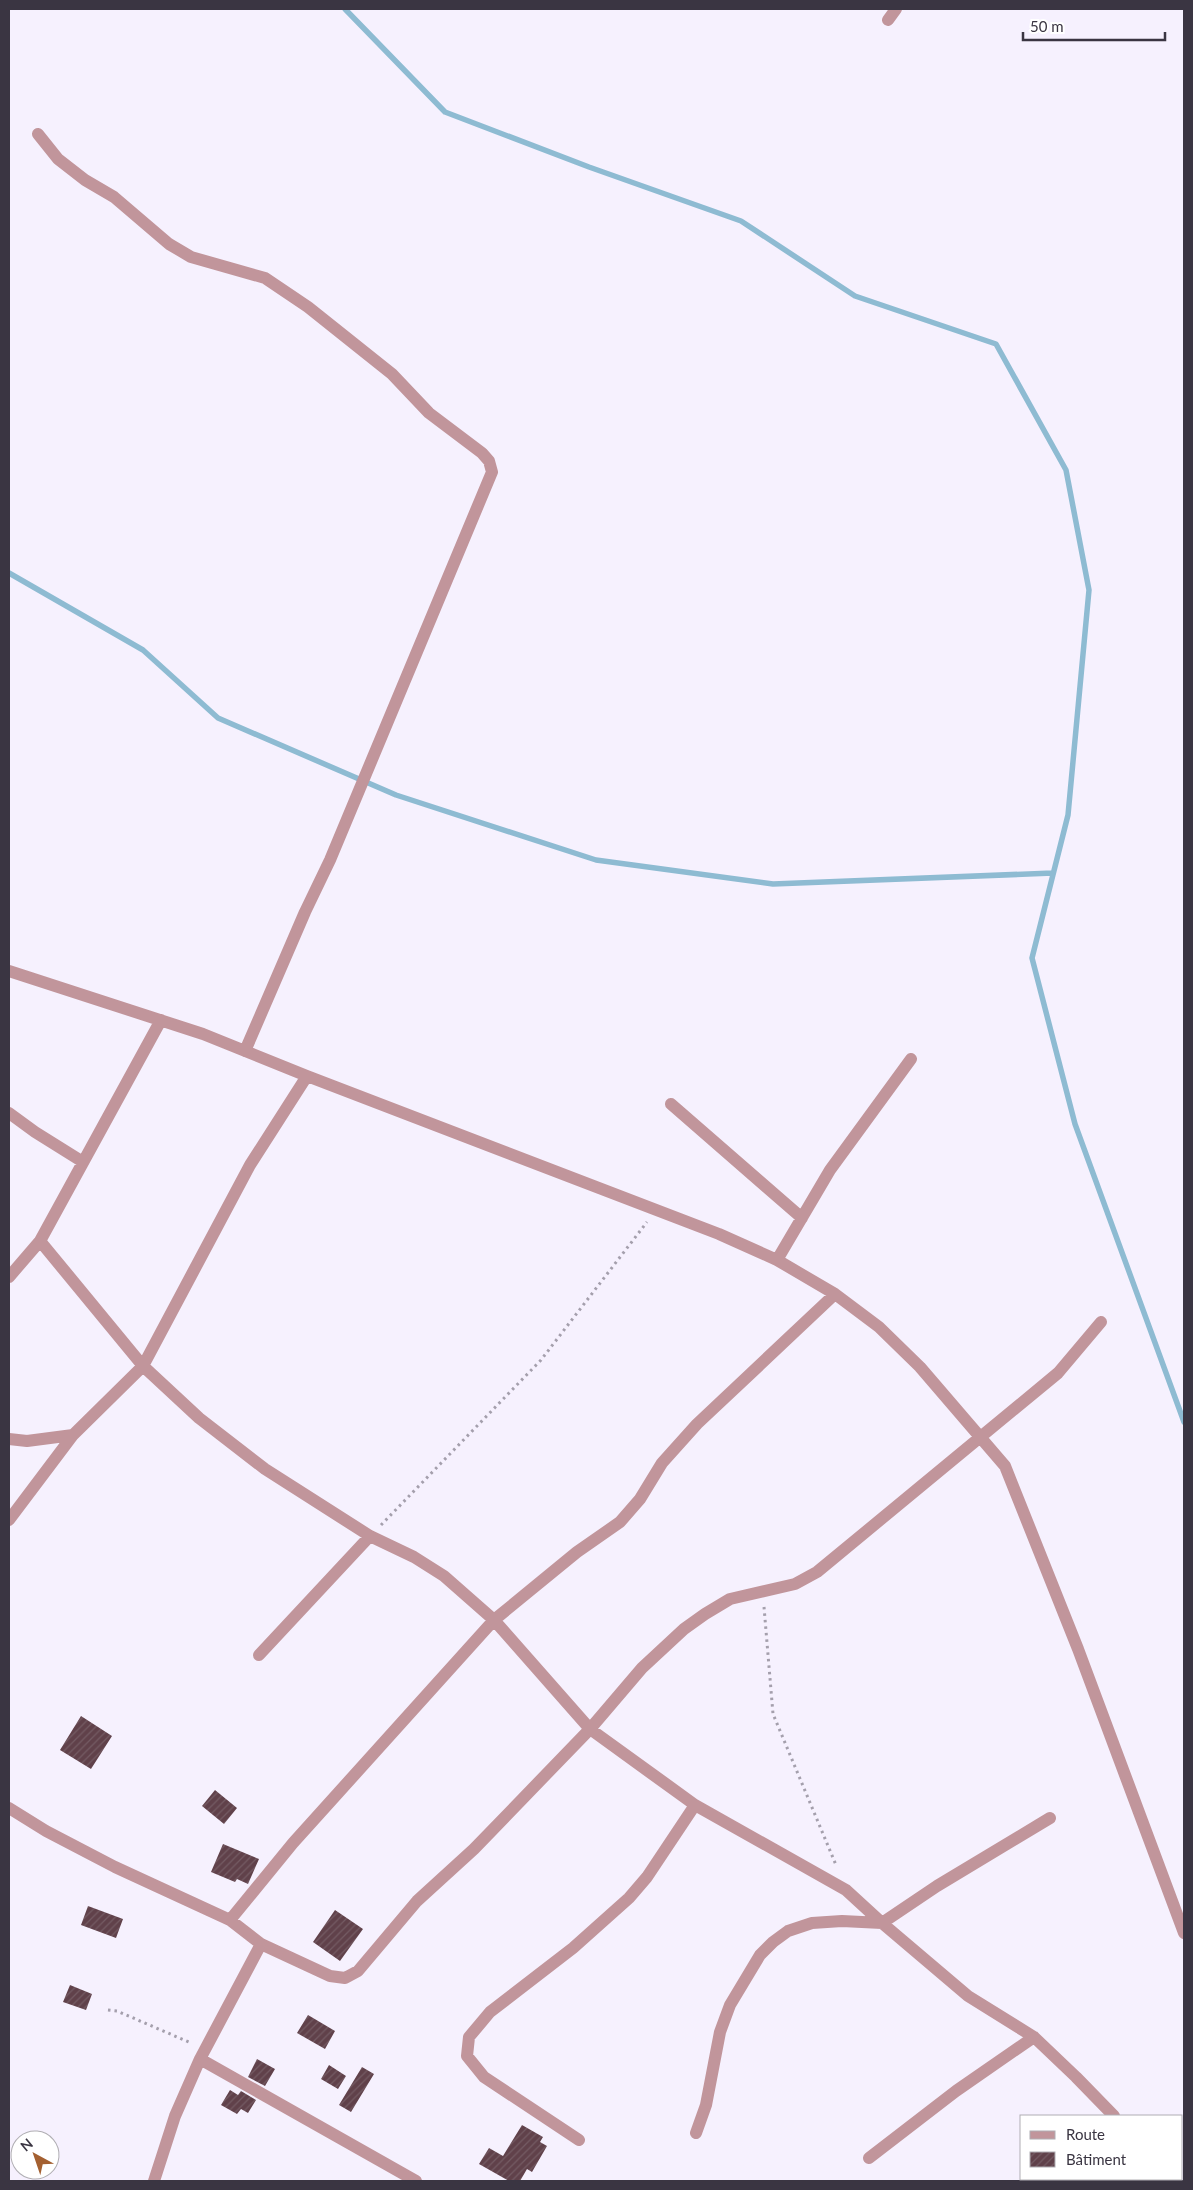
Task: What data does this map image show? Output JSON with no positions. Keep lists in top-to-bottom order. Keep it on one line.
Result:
{"legend":["Route","Bâtiment"],"scale_bar":"50 m","north":"top left"}
